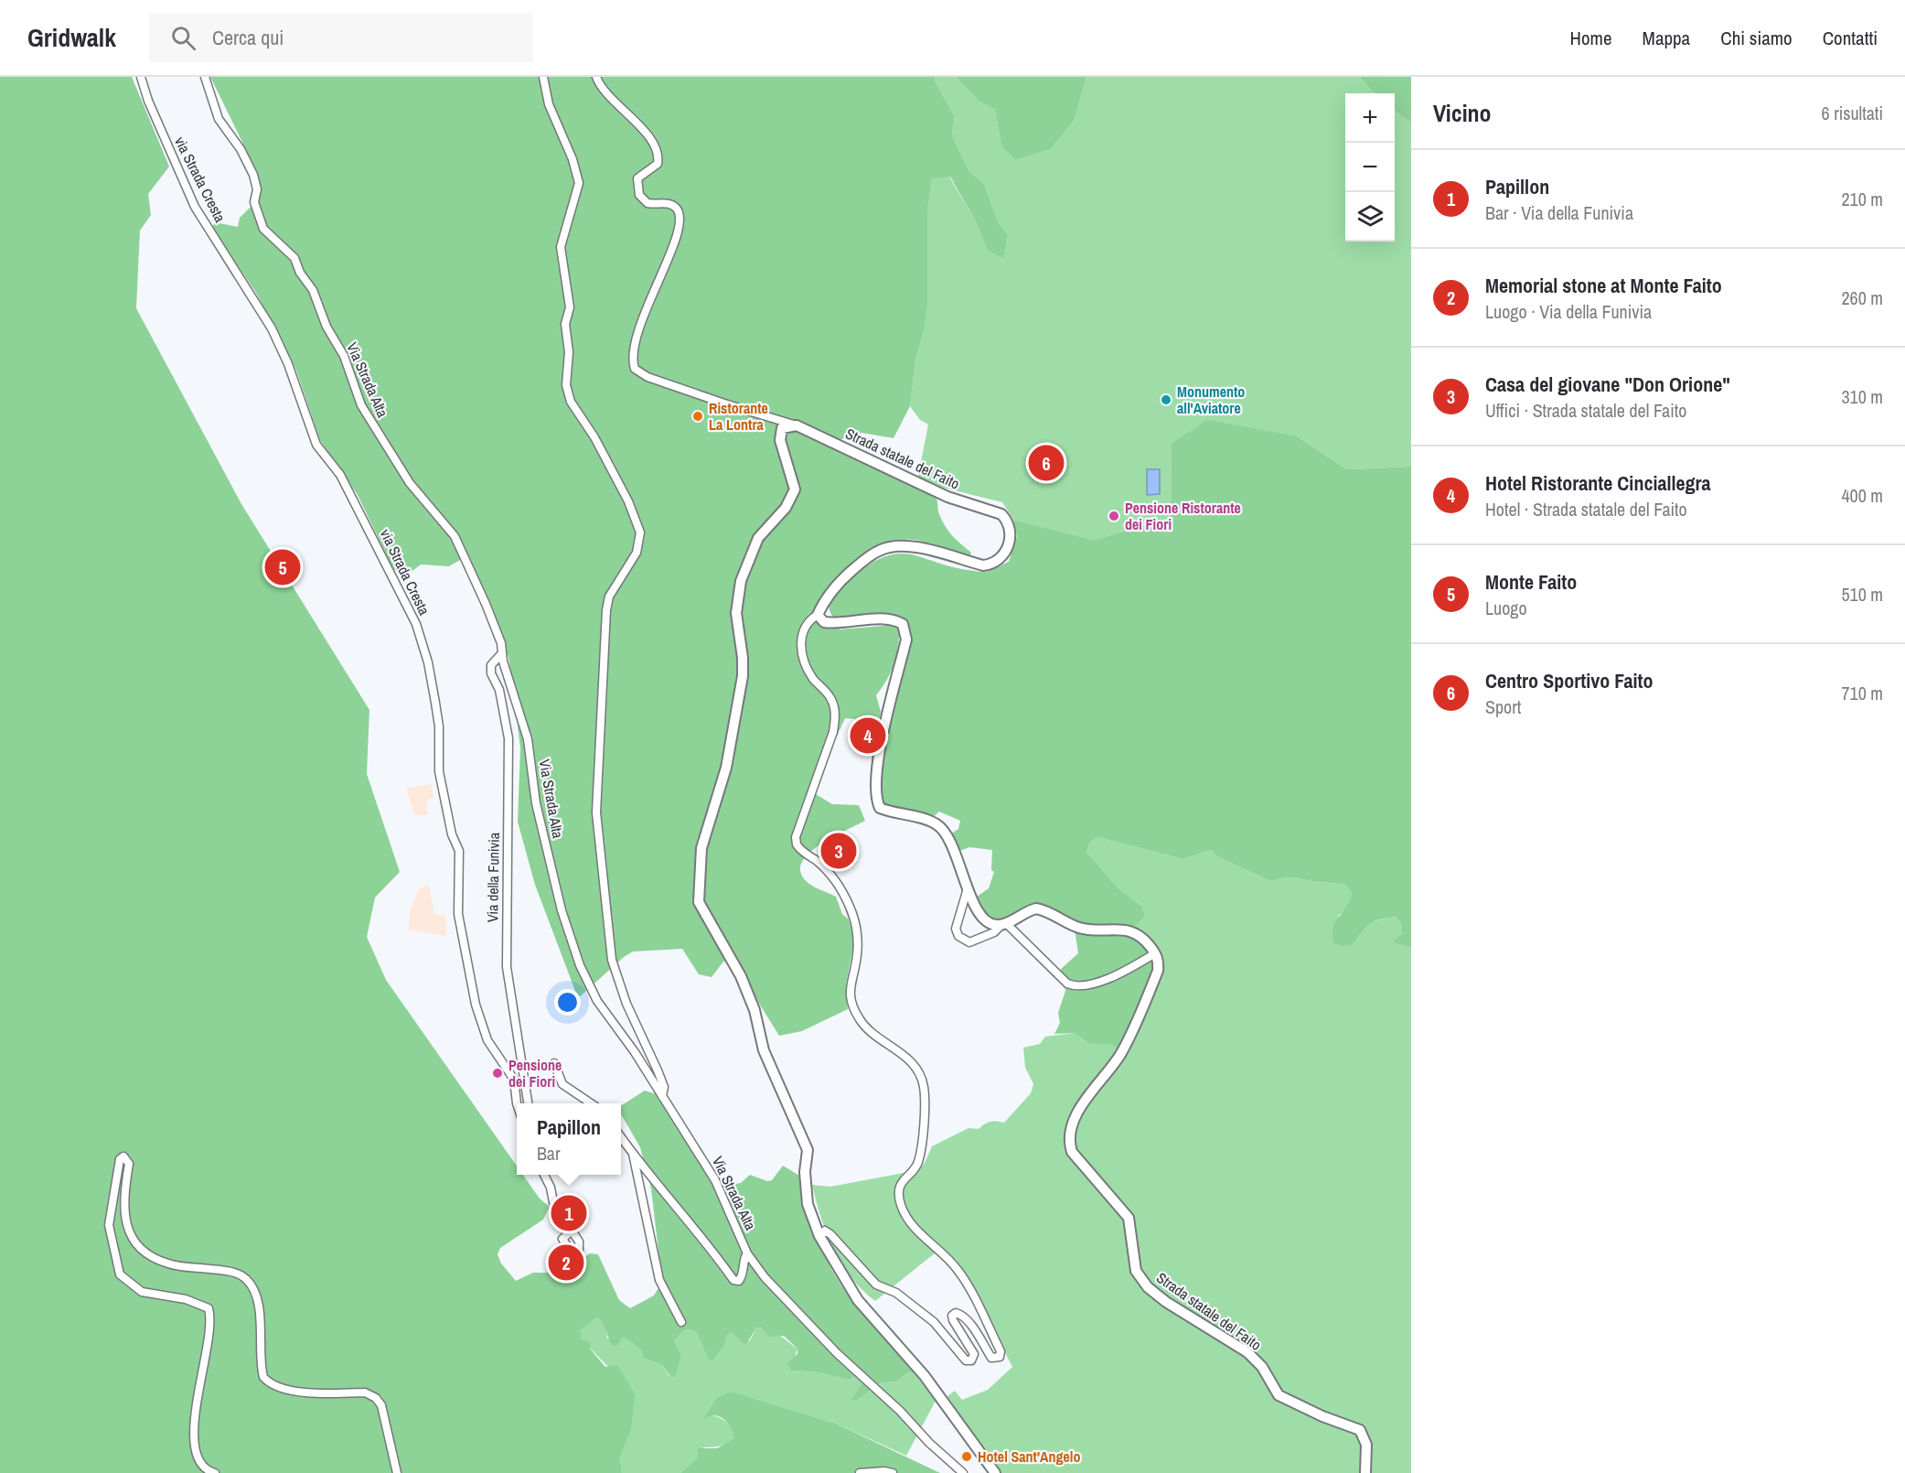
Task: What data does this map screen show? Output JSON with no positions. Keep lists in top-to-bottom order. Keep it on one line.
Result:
{"streets":{"street":["via Strada Cresta","Via Strada Alta","Strada statale del Faito","Via della Funivia"]},"crossings":[["Via Strada Alta","Via della Funivia"]],"places":["Monumento all'Aviatore","Ristorante La Lontra","Pensione Ristorante dei Fiori","Pensione dei Fiori","Hotel Sant'Angelo"],"page":{"header":"Gridwalk","search":"Cerca qui","nav":["Home","Mappa","Chi siamo","Contatti"],"heading":["Vicino","6 risultati"],"map_buttons":["+","−"],"list":[{"mark":"1","name":"Papillon","note":"Bar · Via della Funivia","value":"210 m"},{"mark":"2","name":"Memorial stone at Monte Faito","note":"Luogo · Via della Funivia","value":"260 m"},{"mark":"3","name":"Casa del giovane \"Don Orione\"","note":"Uffici · Strada statale del Faito","value":"310 m"},{"mark":"4","name":"Hotel Ristorante Cinciallegra","note":"Hotel · Strada statale del Faito","value":"400 m"},{"mark":"5","name":"Monte Faito","note":"Luogo","value":"510 m"},{"mark":"6","name":"Centro Sportivo Faito","note":"Sport","value":"710 m"}],"pins":["6","5","4","3","1","2"],"popup":["Papillon","Bar"]}}
